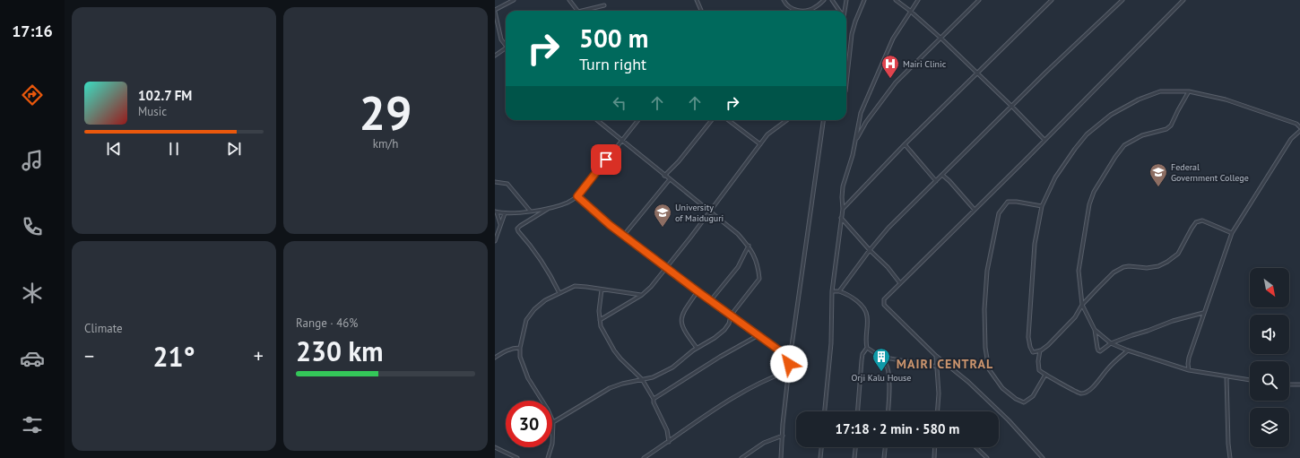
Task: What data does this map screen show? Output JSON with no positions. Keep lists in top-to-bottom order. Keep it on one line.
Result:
{"districts":["MAIRI CENTRAL"],"places":{"hospital":["Mairi Clinic"],"school or university":["Federal Government College","University of Maiduguri"],"building":["Orji Kalu House"]},"north":"bottom right","page":{"tabs":"17:16","tile":[["29","km/h"],"Climate",["Range · 46%","230 km"]],"turn":["500 m","Turn right"],"song":["102.7 FM","Music"],"heat":["−","21°","+"],"limit":"30","trip":"17:18 · 2 min · 580 m"}}
